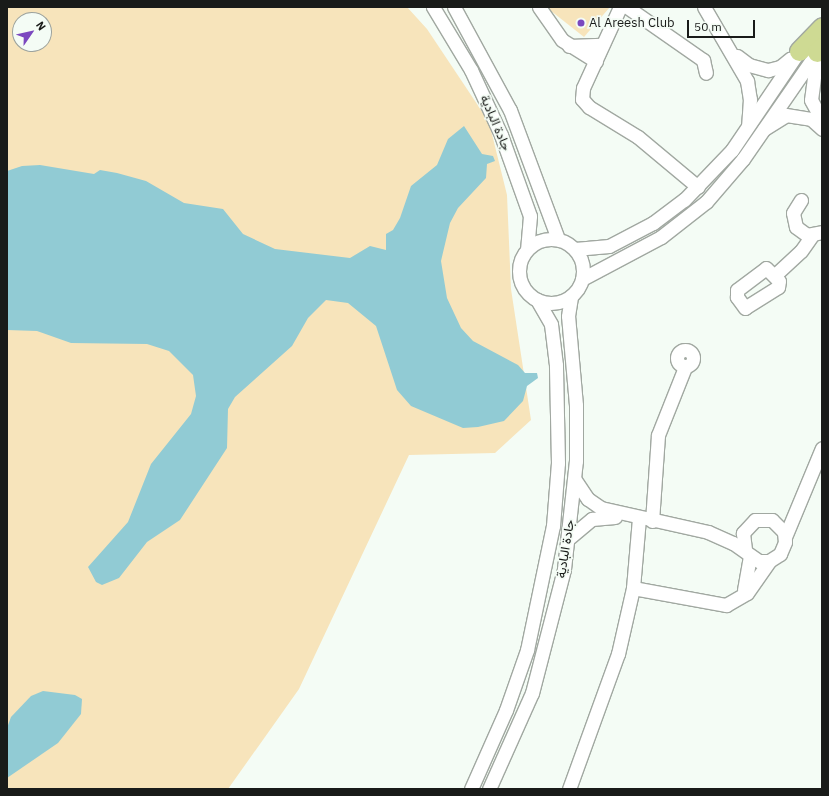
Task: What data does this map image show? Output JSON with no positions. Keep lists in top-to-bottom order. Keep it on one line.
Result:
{"streets":{"street":["جادة البادية"]},"places":["Al Areesh Club"],"scale_bar":"50 m","north":"top right"}
